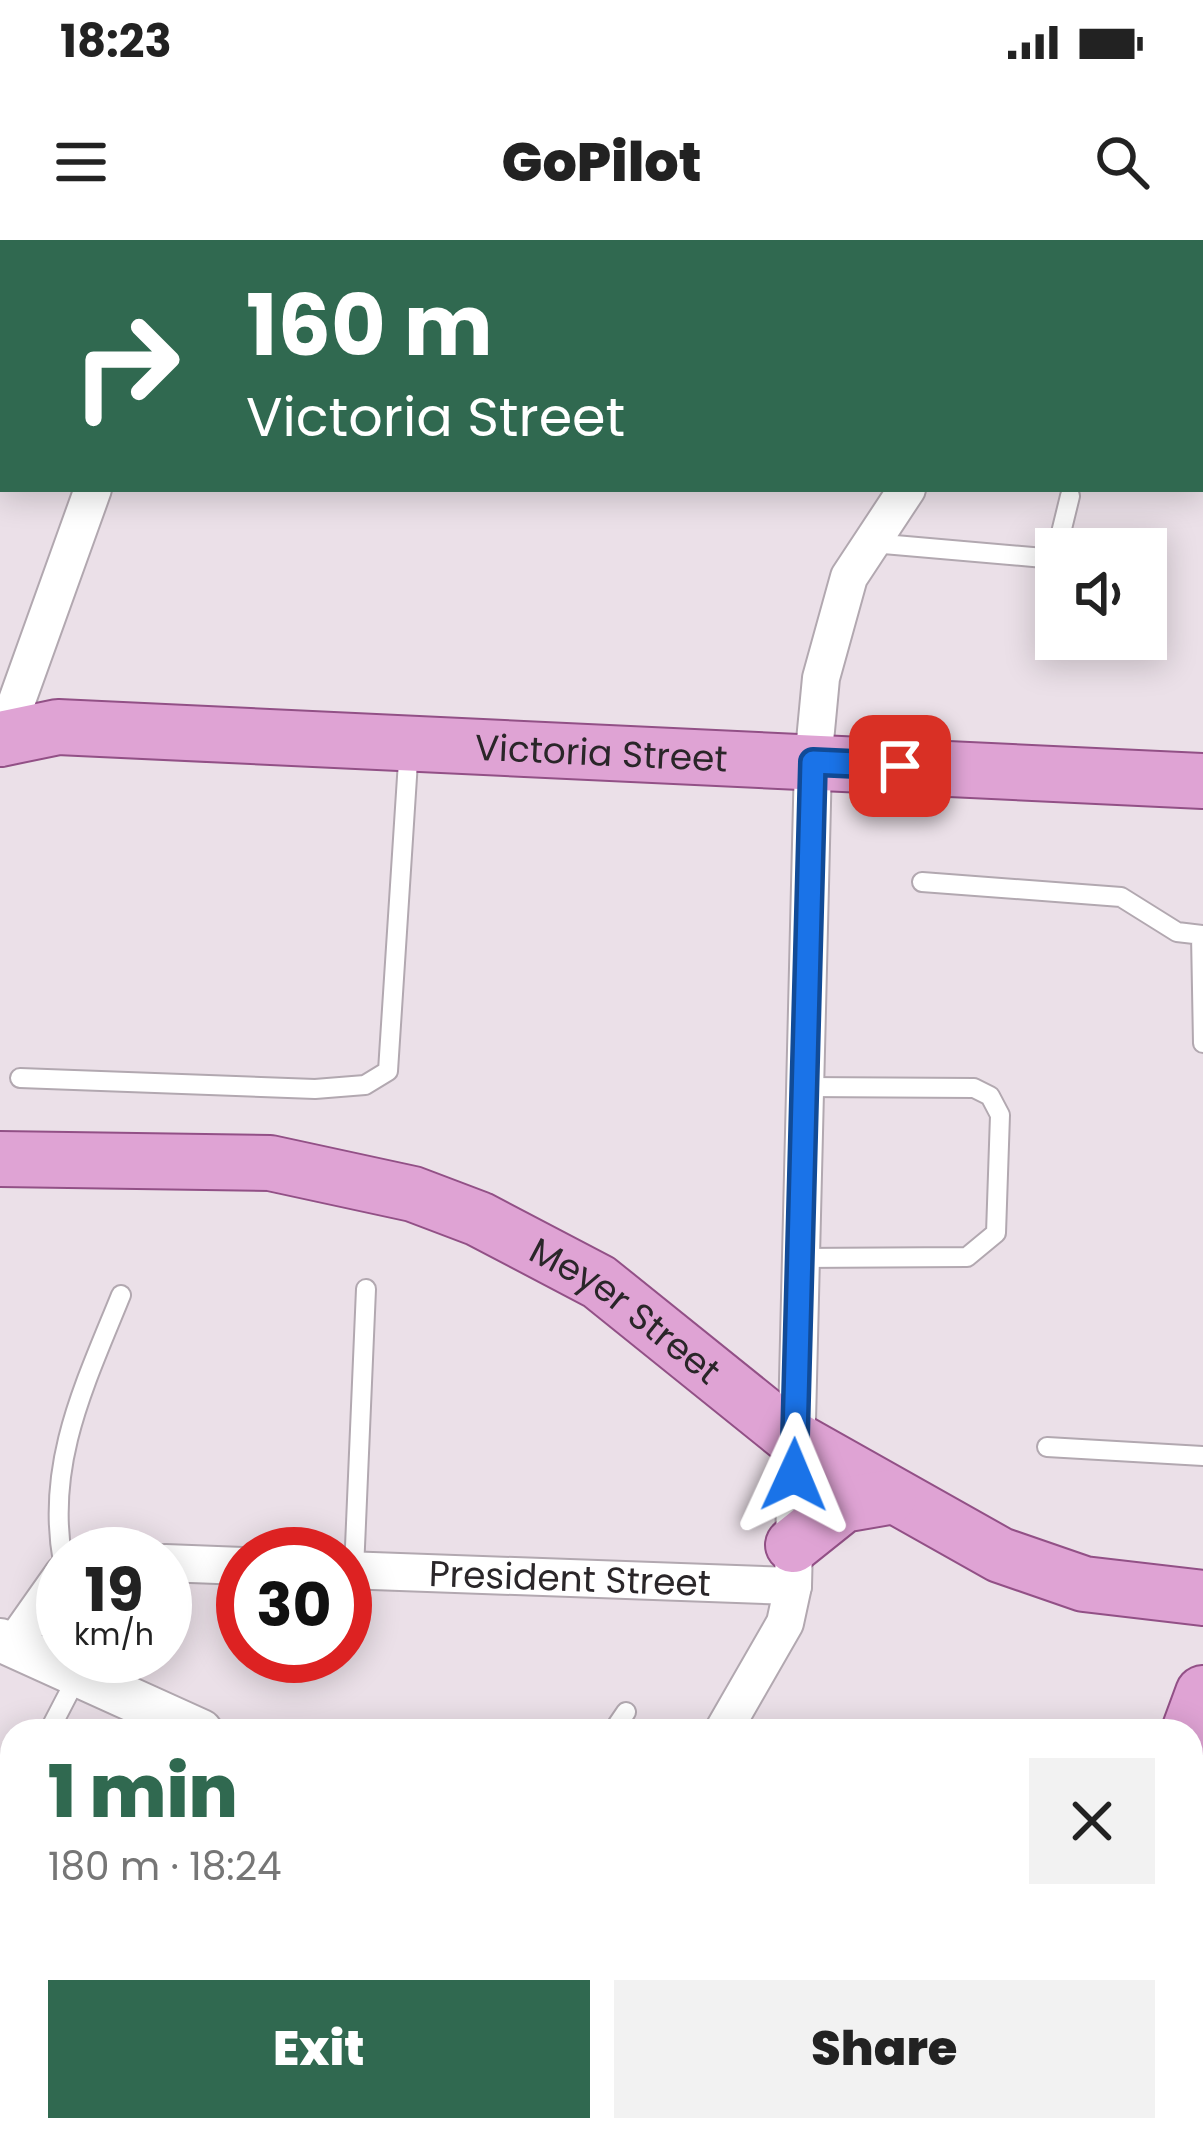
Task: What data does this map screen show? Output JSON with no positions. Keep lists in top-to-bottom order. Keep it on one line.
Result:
{"streets":{"main road":["Victoria Street","Meyer Street"],"street":["President Street"]},"page":{"status":"18:23","header":"GoPilot","turn":["160 m","Victoria Street"],"speed":"19 km/h","limit":"30","heading":["1 min","180 m · 18:24"],"buttons":["Exit","Share"]}}
